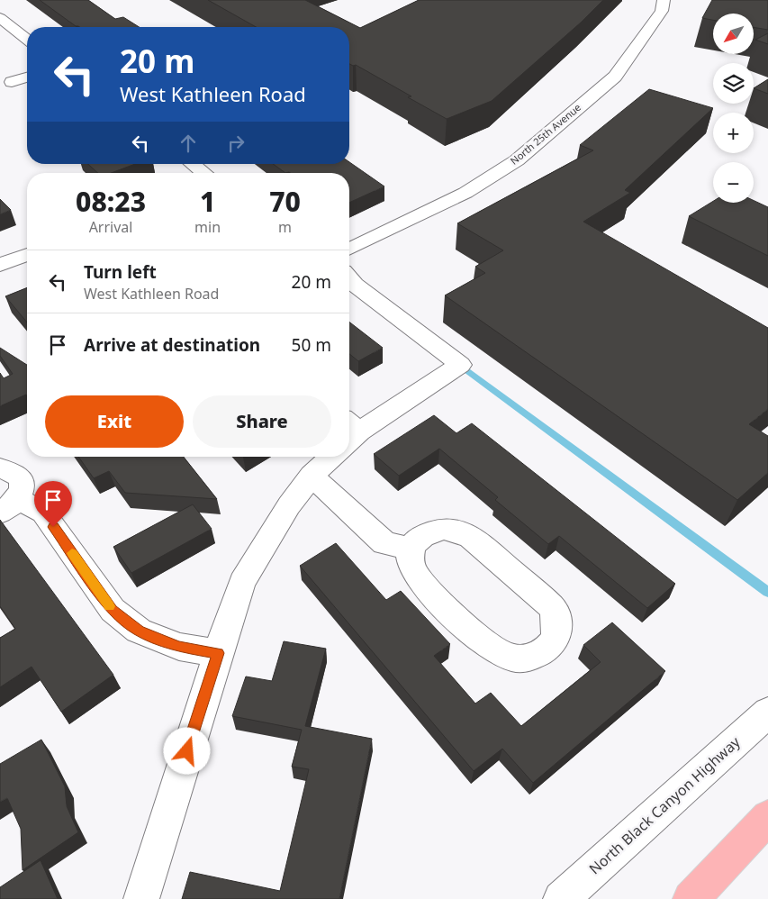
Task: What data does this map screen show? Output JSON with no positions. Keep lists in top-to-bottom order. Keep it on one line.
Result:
{"streets":{"street":["North 25th Avenue","North Black Canyon Highway"]},"north":"bottom left","page":{"map_buttons":["+","−"],"turn":["20 m","West Kathleen Road"],"eta":["08:23","Arrival","1","min","70","m"],"list":[{"name":"Turn left","note":"West Kathleen Road","value":"20 m"},{"name":"Arrive at destination","value":"50 m"}],"buttons":["Exit","Share"]}}
